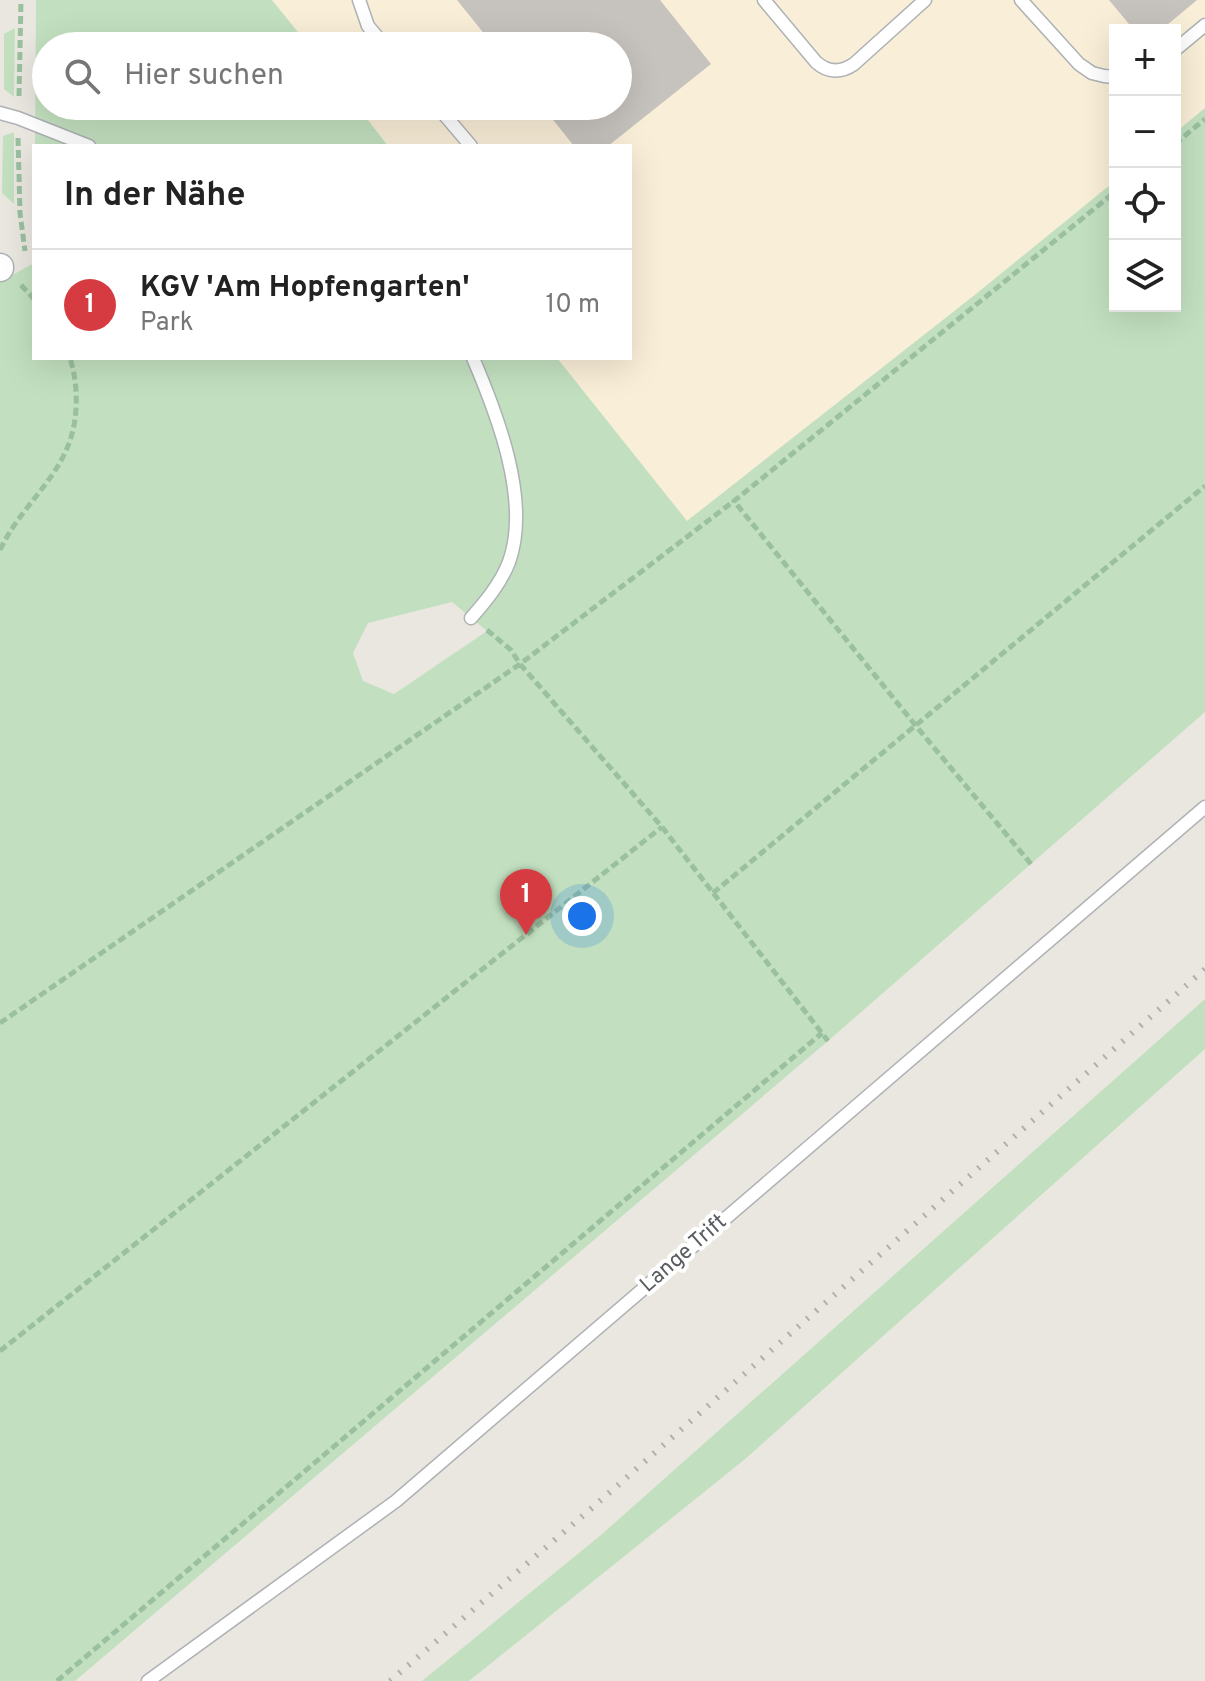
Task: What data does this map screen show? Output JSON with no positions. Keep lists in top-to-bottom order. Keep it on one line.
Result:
{"streets":{"lane":["Lange Trift"]},"page":{"map_buttons":["+","−"],"search":"Hier suchen","heading":"In der Nähe","list":[{"mark":"1","name":"KGV 'Am Hopfengarten'","note":"Park","value":"10 m"}],"pins":"1"}}
